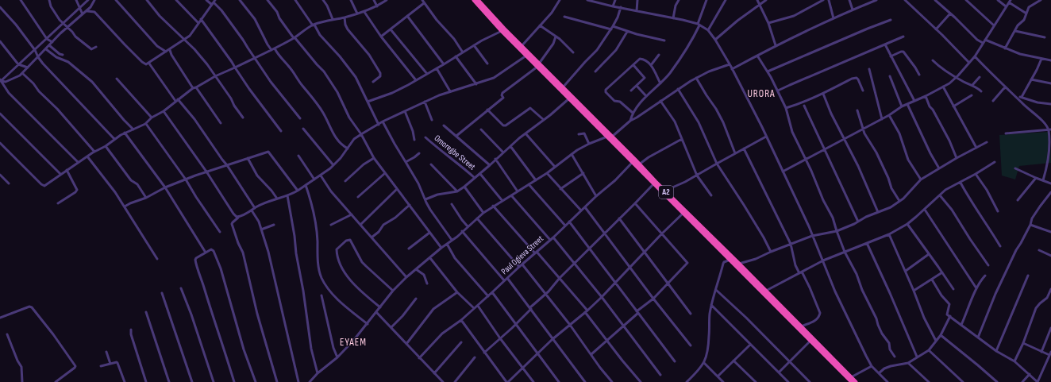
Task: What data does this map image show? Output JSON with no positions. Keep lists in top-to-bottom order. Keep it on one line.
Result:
{"streets":{"highway":["A2"],"street":["Omoregbe Street","Paul Ogieva Street"]},"crossings":[["A2","Paul Ogieva Street"]],"districts":["URORA","EYAEM"]}
